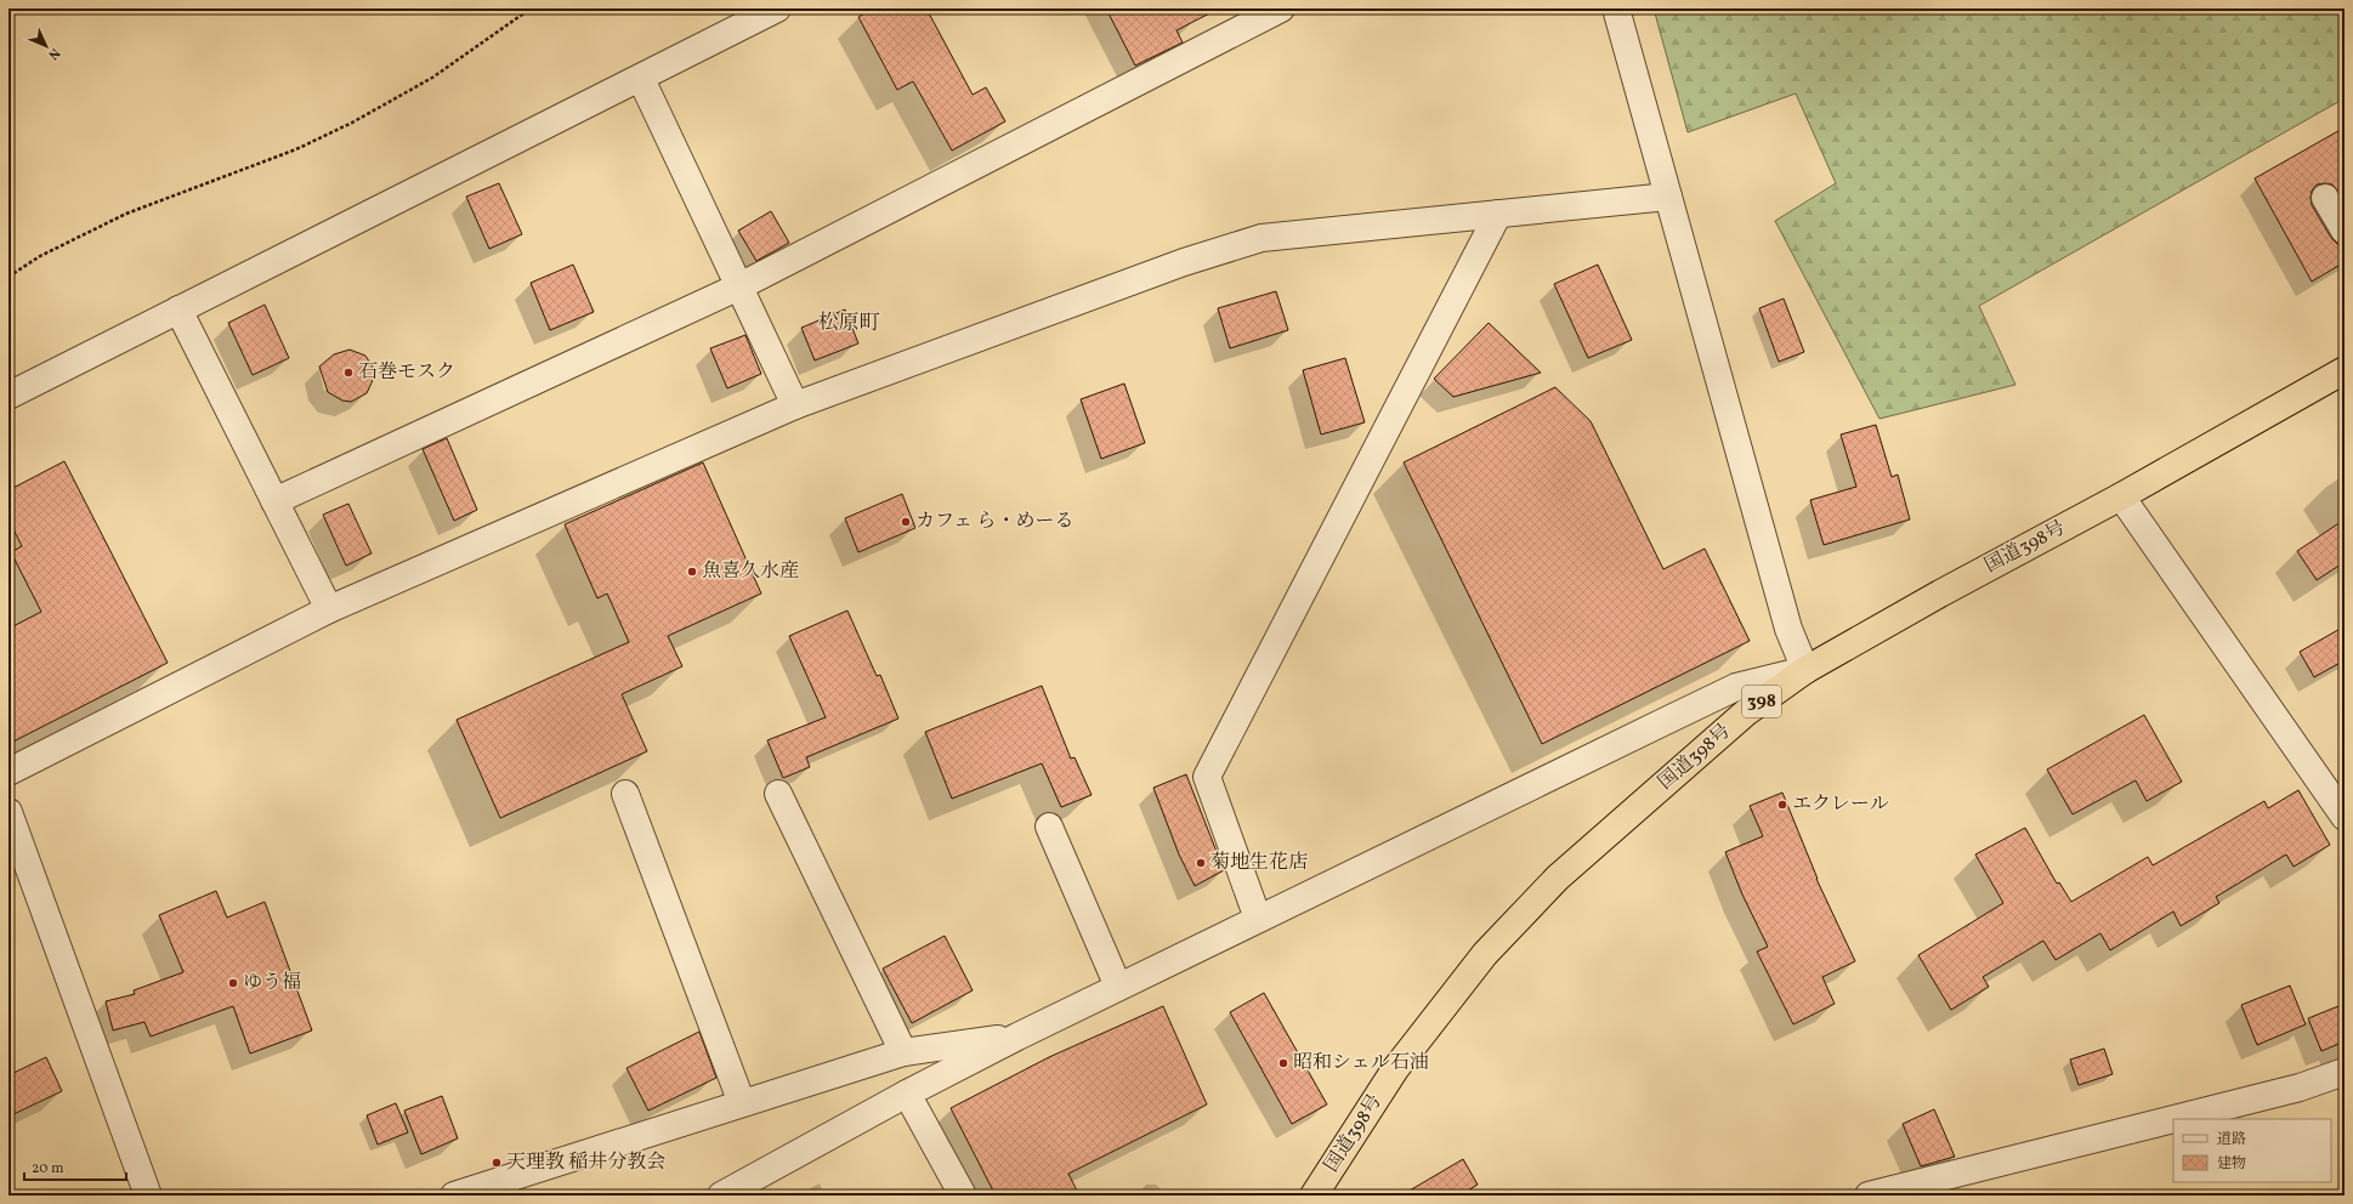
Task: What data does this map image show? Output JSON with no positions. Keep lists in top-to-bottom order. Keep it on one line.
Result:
{"streets":{"highway":["国道398号","398"]},"districts":["松原町"],"places":["石巻モスク","カフェ ら・めーる","魚喜久水産","エクレール","菊地生花店","ゆう福","昭和シェル石油","天理教 稲井分教会"],"legend":["道路","建物"],"scale_bar":"20 m","north":"bottom right"}
